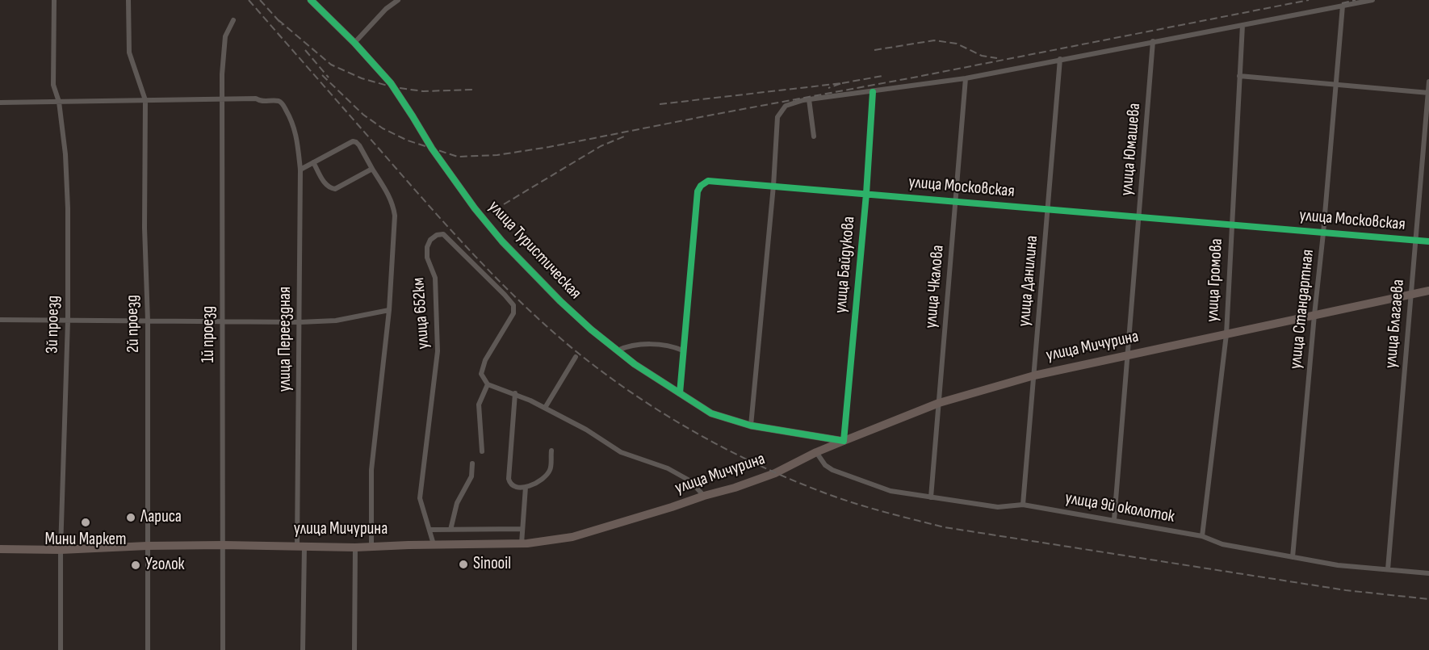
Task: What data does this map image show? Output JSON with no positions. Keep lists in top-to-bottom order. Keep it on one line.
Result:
{"streets":{"main road":["улица Мичурина"],"street":["улица Юмашева","улица Московская","улица Туристическая","улица Байдукова","улица Громова","улица Данилина","улица Чкалова","улица Стандартная","улица 652км","2й проезд","улица Благаева","3й проезд","1й проезд","улица Переездная","улица 9й околоток"]},"crossings":[["улица Юмашева","улица Московская"],["улица Юмашева","улица Мичурина"],["улица Юмашева","улица 9й околоток"],["улица Московская","улица Туристическая"],["улица Московская","улица Байдукова"],["улица Московская","улица Громова"],["улица Московская","улица Данилина"],["улица Московская","улица Чкалова"],["улица Московская","улица Стандартная"],["улица Московская","улица Благаева"],["улица Туристическая","улица Байдукова"],["улица Туристическая","улица Мичурина"],["улица Байдукова","улица Мичурина"],["улица Громова","улица Мичурина"],["улица Громова","улица 9й околоток"],["улица Данилина","улица Мичурина"],["улица Данилина","улица 9й околоток"],["улица Чкалова","улица Мичурина"],["улица Чкалова","улица 9й околоток"],["улица Стандартная","улица Мичурина"],["улица Стандартная","улица 9й околоток"],["улица 652км","улица Мичурина"],["2й проезд","улица Мичурина"],["улица Благаева","улица Мичурина"],["улица Благаева","улица 9й околоток"],["3й проезд","улица Мичурина"],["1й проезд","улица Переездная"],["1й проезд","улица Мичурина"],["улица Переездная","улица Мичурина"],["улица Мичурина","улица 9й околоток"]],"places":["Лариса","Мини Маркет","Sinooil","Уголок"]}
